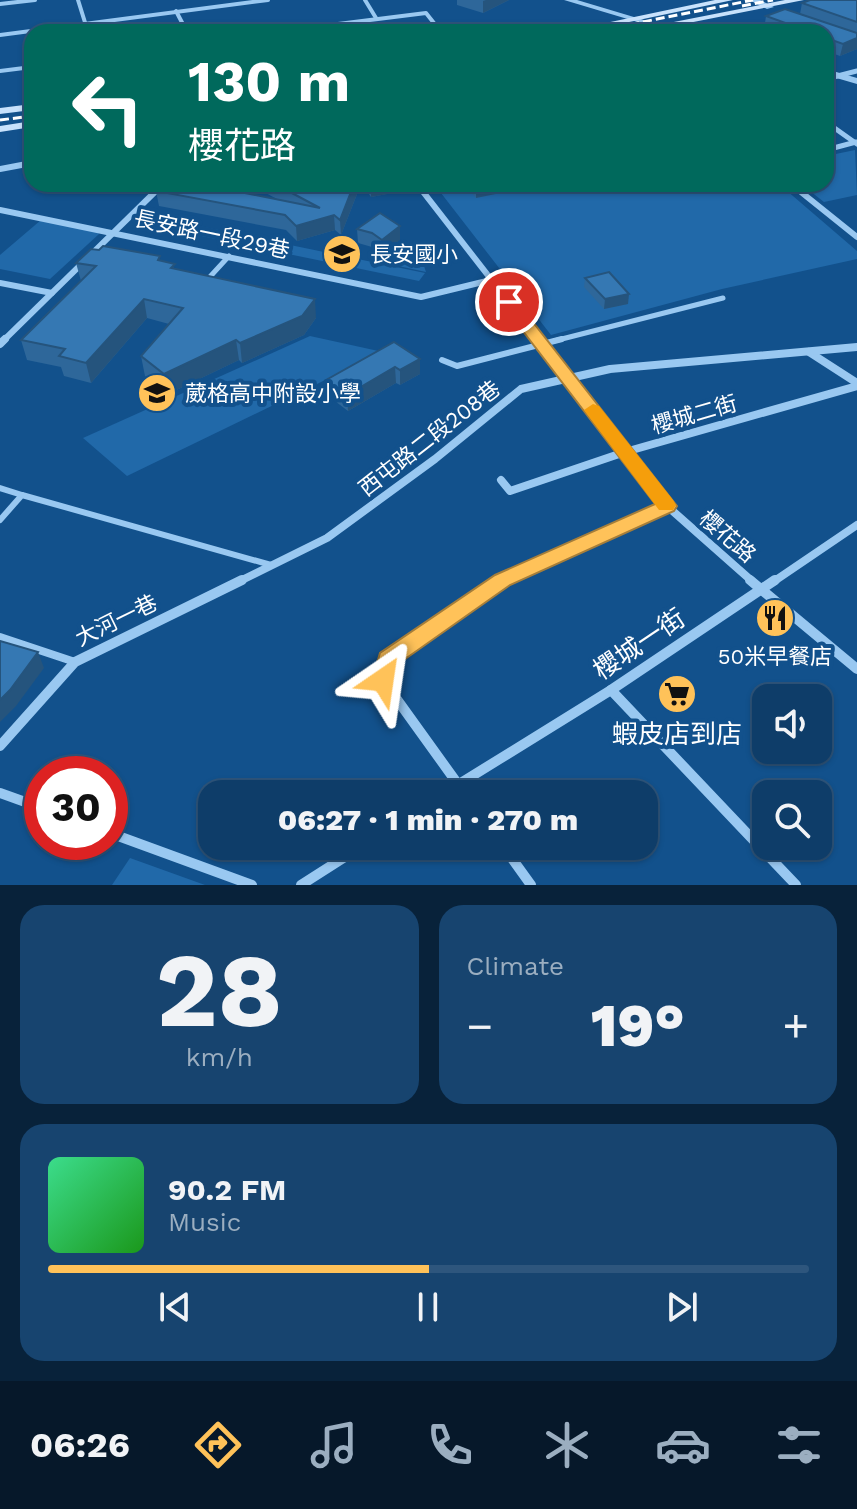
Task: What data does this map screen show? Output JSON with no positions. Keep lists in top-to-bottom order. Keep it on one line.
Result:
{"streets":{"street":["長安路一段29巷","櫻城二街","西屯路二段208巷","櫻花路","大河一巷","櫻城一街"]},"crossings":[["長安路一段29巷","櫻花路"],["櫻城二街","櫻花路"],["西屯路二段208巷","櫻花路"],["西屯路二段208巷","大河一巷"],["櫻花路","櫻城一街"]],"places":{"school or university":["長安國小","葳格高中附設小學"],"restaurant":["50米早餐店"],"supermarket":["蝦皮店到店"]},"page":{"turn":["130 m","櫻花路"],"limit":"30","trip":"06:27 · 1 min · 270 m","tile":[["28","km/h"],"Climate"],"heat":["−","19°","+"],"song":["90.2 FM","Music"],"tabs":"06:26"}}
